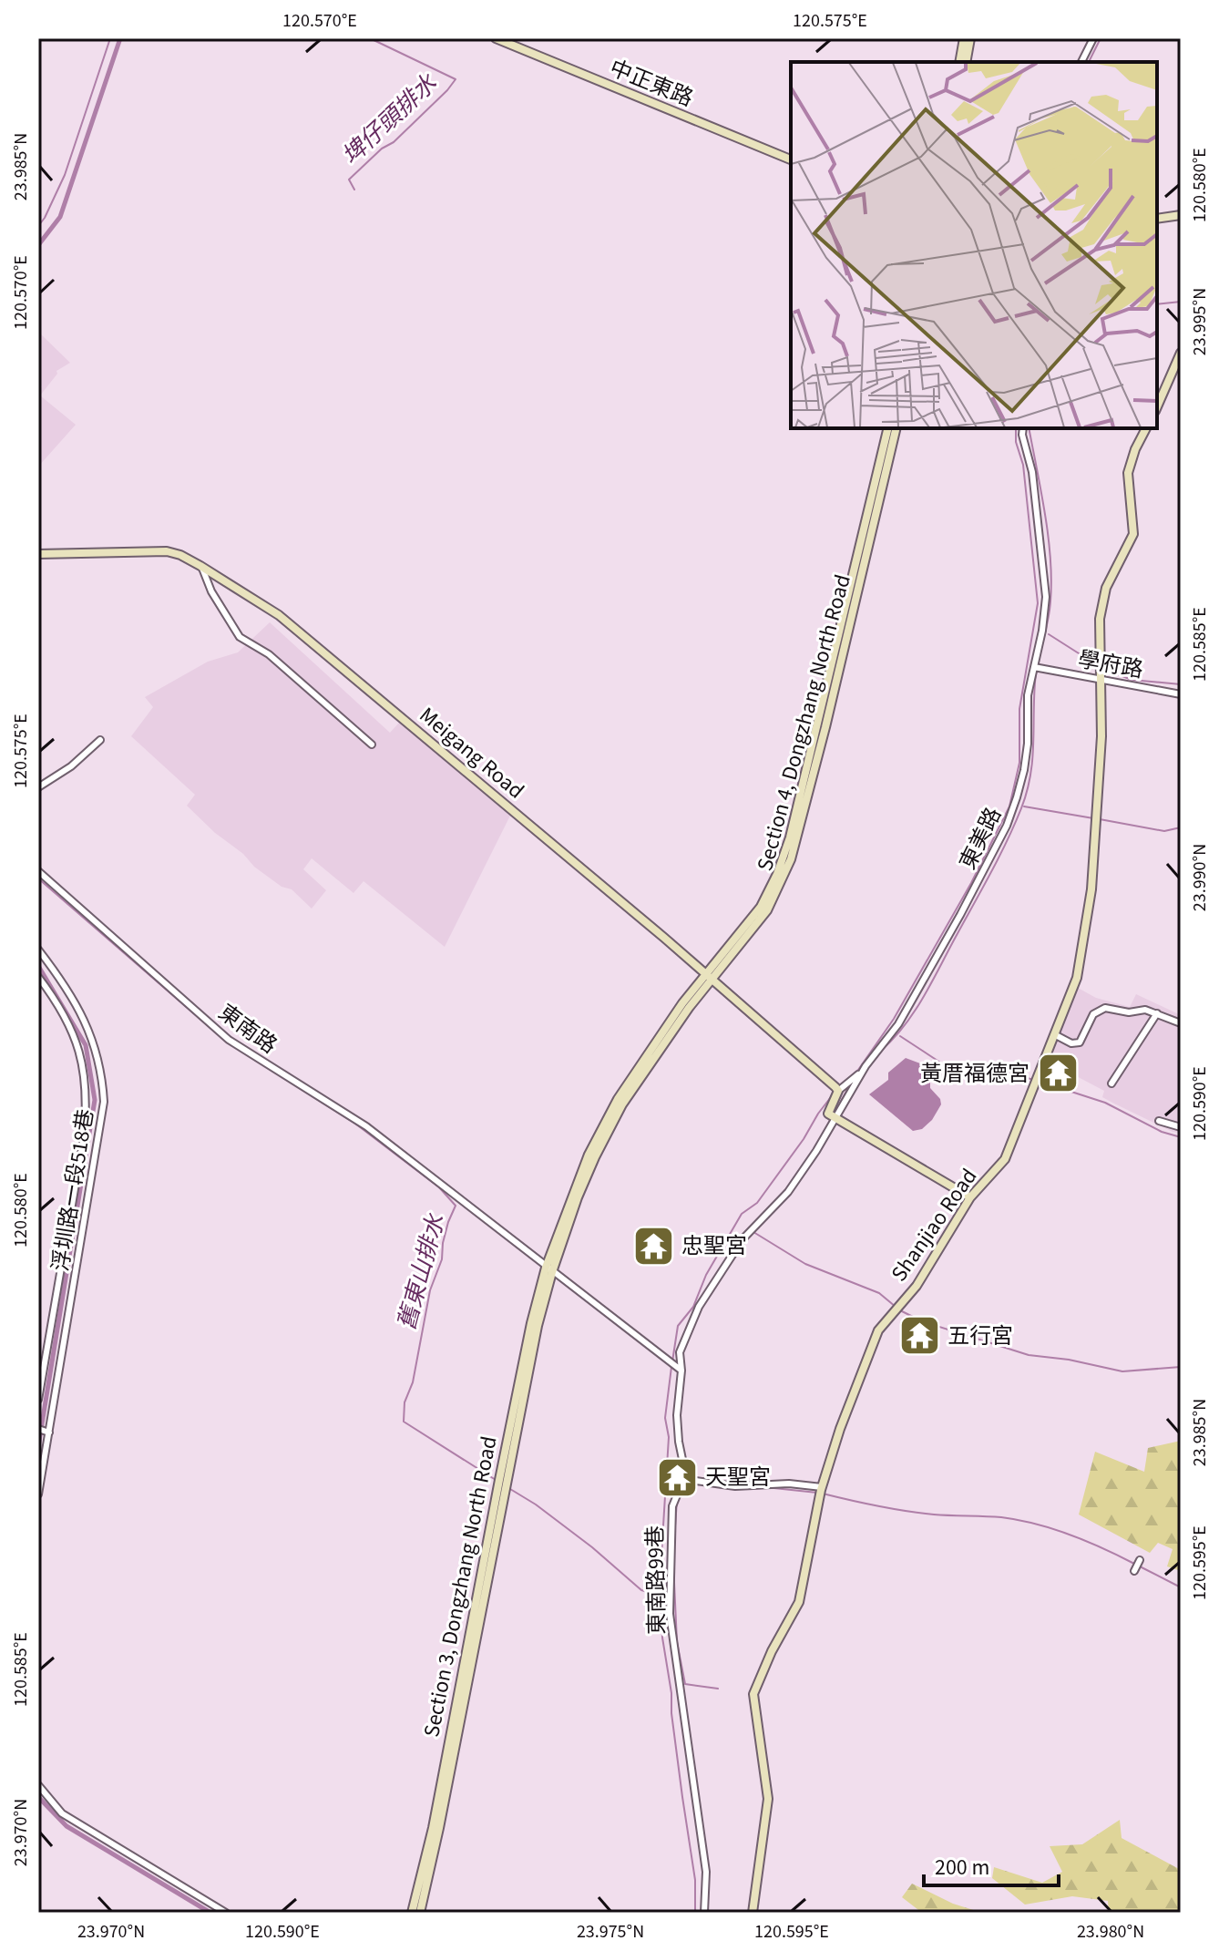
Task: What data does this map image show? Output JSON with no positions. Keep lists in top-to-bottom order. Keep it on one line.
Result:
{"streets":{"street":["中正東路","學府路","Section 4, Dongzhang North Road","Meigang Road","東美路","東南路","浮圳路一段518巷","Shanjiao Road","東南路99巷","Section 3, Dongzhang North Road"]},"crossings":[["學府路","東美路"],["學府路","Shanjiao Road"],["Section 4, Dongzhang North Road","Meigang Road"],["Section 4, Dongzhang North Road","東南路"],["Section 4, Dongzhang North Road","Section 3, Dongzhang North Road"],["東南路","Section 3, Dongzhang North Road"]],"water":["埤仔頭排水","舊東山排水"],"places":{"temple":["黃厝福德宮","忠聖宮","五行宮","天聖宮"]},"scale_bar":"200 m","coordinates":["120.570°E","120.575°E","23.985°N","120.580°E","23.995°N","120.585°E","23.990°N","120.590°E","120.595°E","23.970°N","23.975°N","23.980°N"]}
